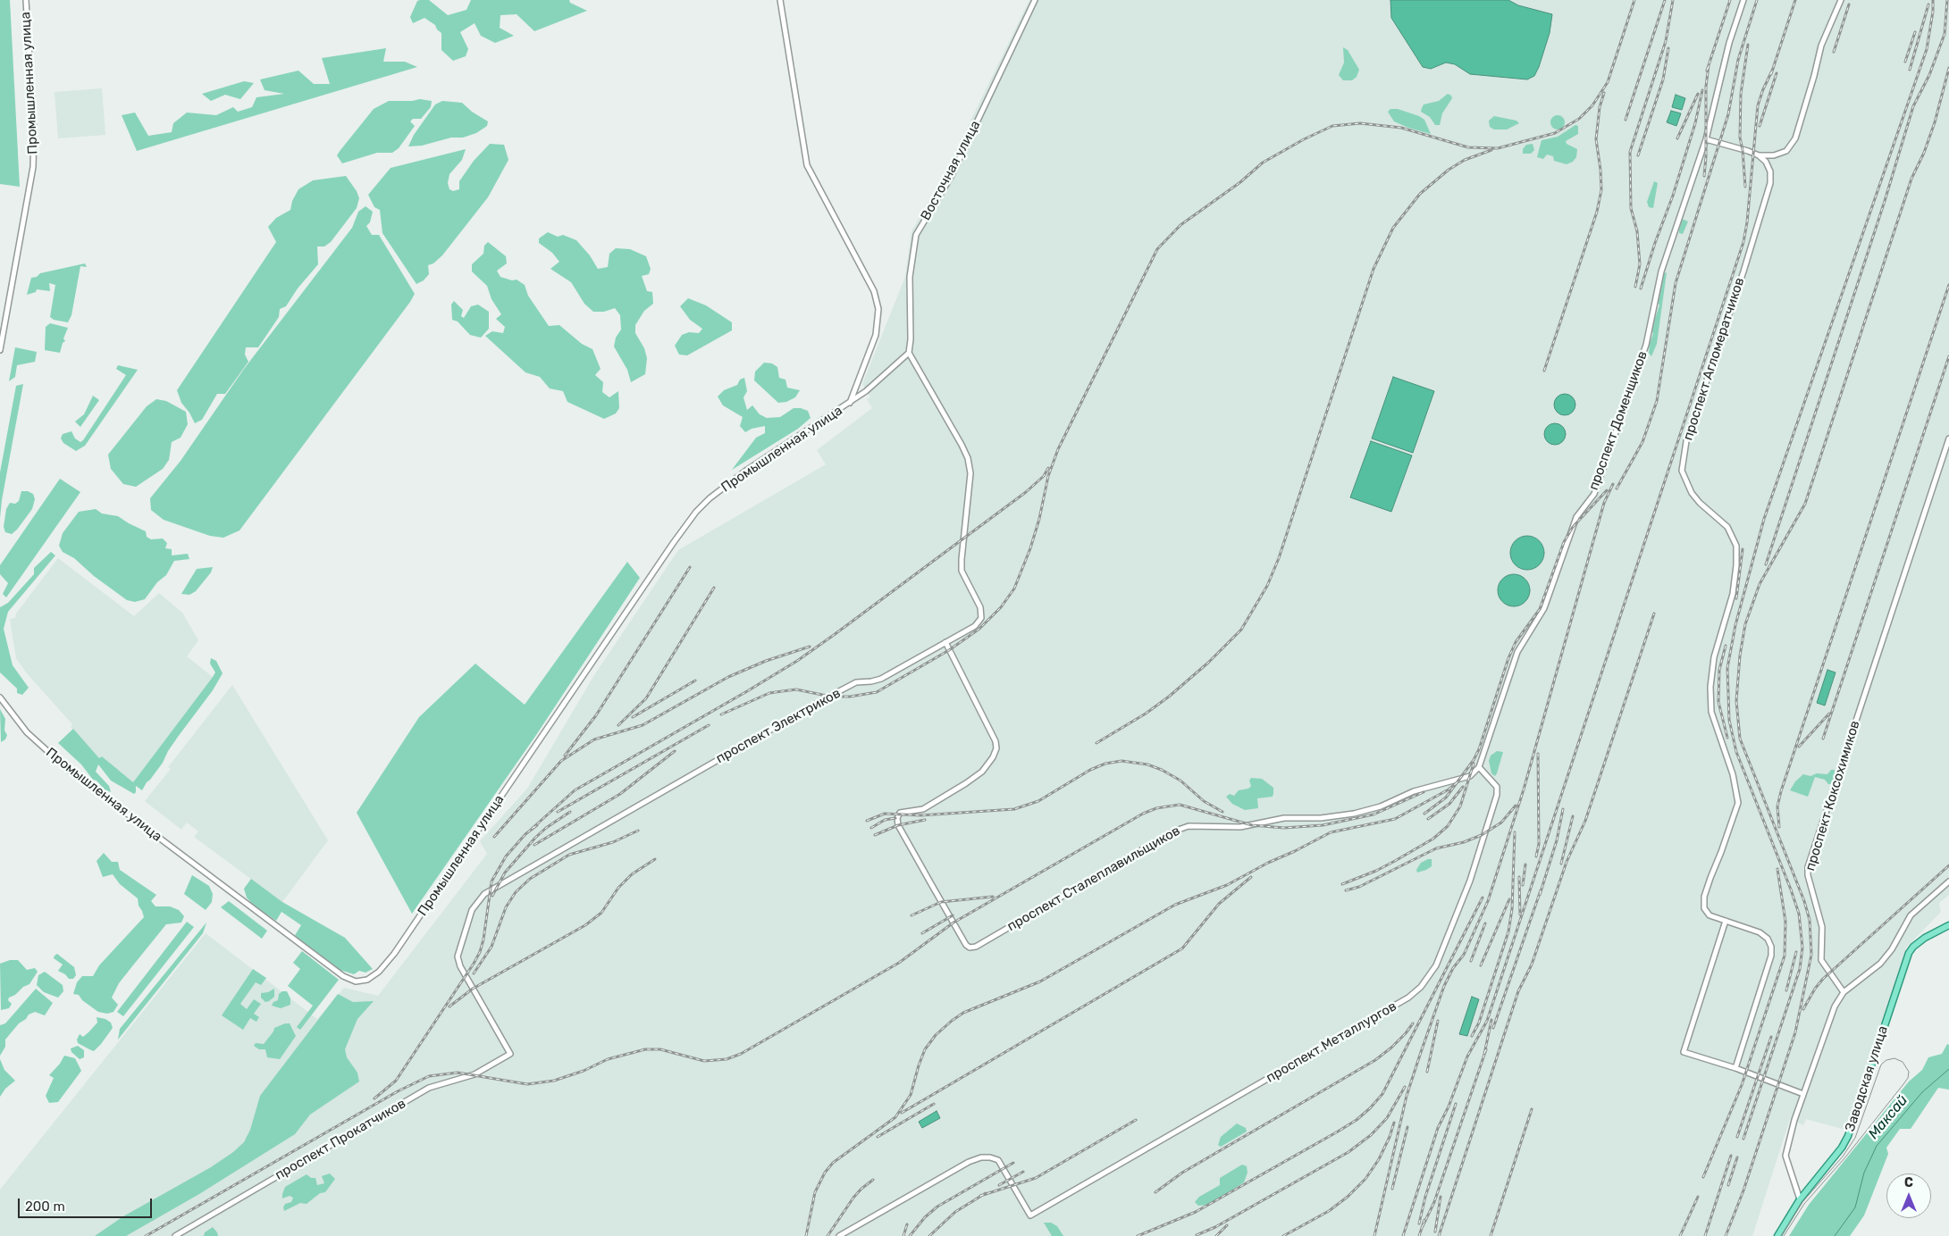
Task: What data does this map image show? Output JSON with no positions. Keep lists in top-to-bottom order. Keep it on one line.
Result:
{"streets":{"main road":["Заводская улица"],"street":["Промышленная улица","Восточная улица","проспект Агломератчиков","проспект Доменщиков","проспект Электриков","проспект Коксохимиков","проспект Сталеплавильщиков","проспект Металлургов","проспект Прокатчиков"]},"crossings":[["Промышленная улица","Восточная улица"],["Промышленная улица","проспект Электриков"],["Восточная улица","проспект Электриков"],["проспект Доменщиков","проспект Сталеплавильщиков"],["проспект Доменщиков","проспект Металлургов"],["проспект Электриков","проспект Сталеплавильщиков"],["проспект Электриков","проспект Прокатчиков"],["проспект Сталеплавильщиков","проспект Металлургов"]],"water":["Максай"],"scale_bar":"200 m","north":"top"}
